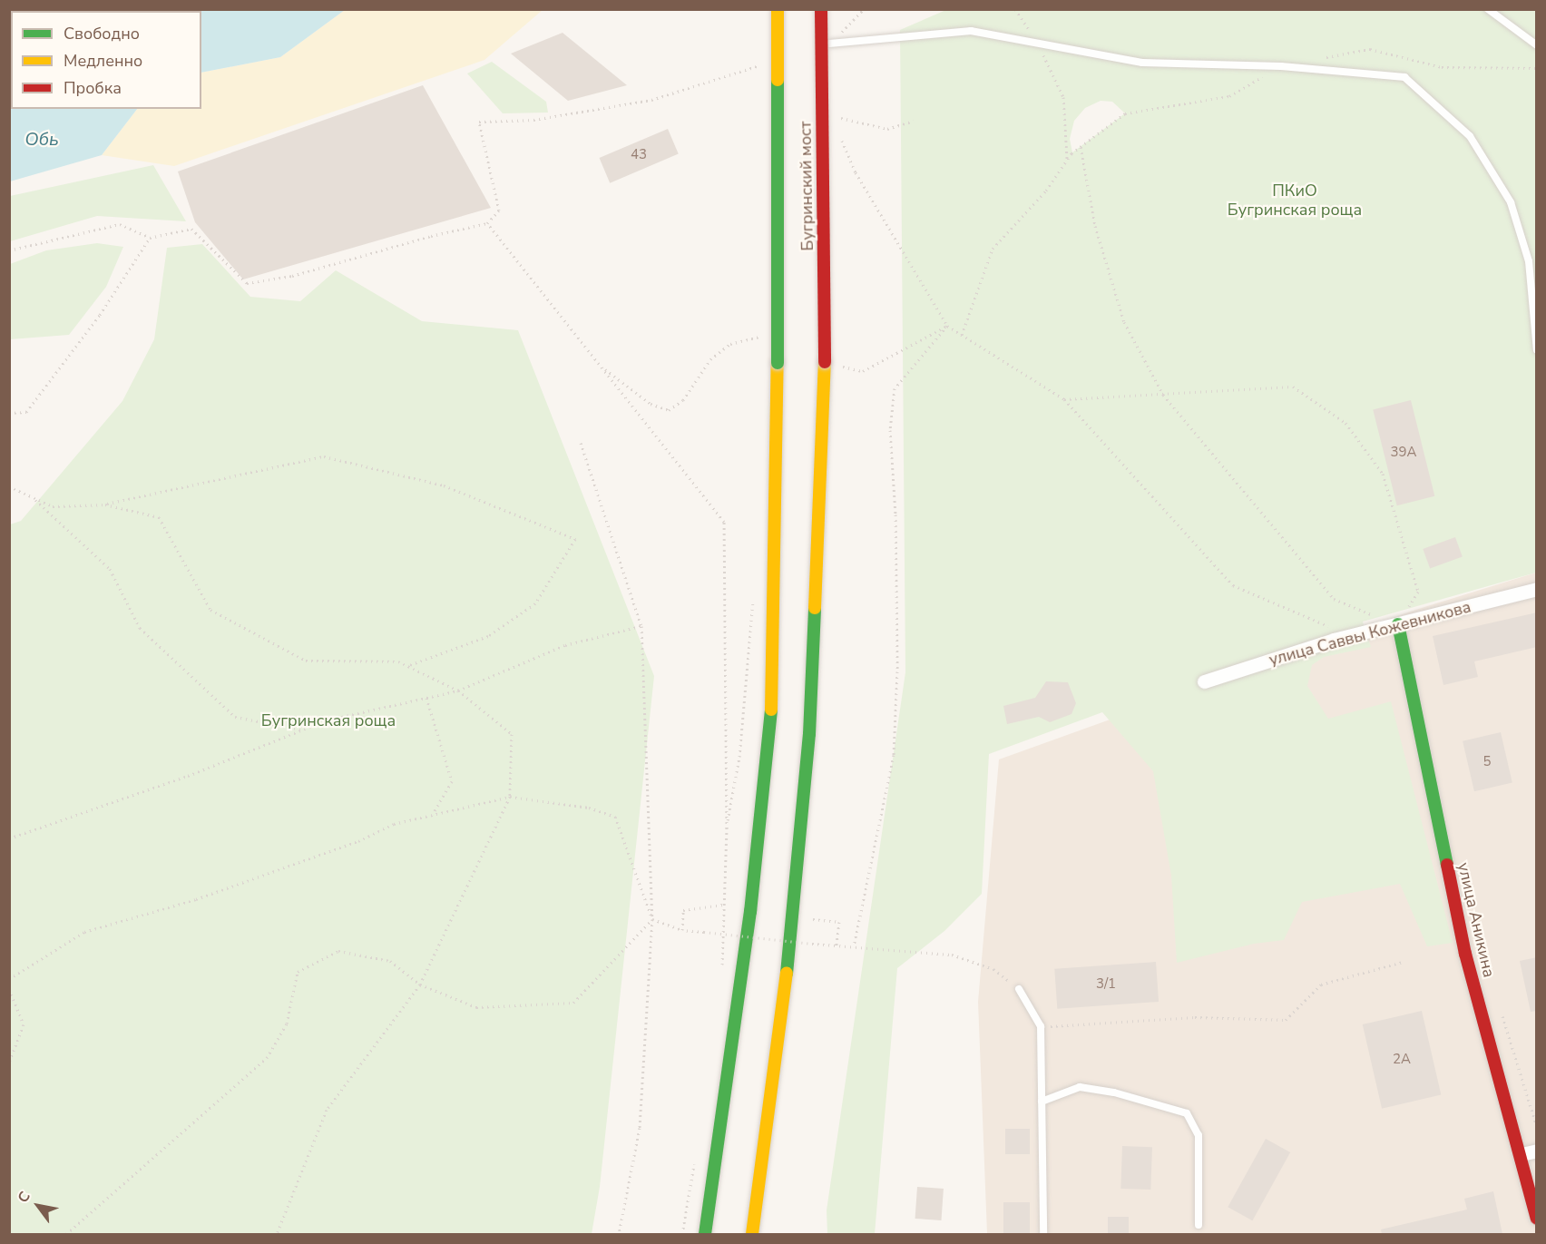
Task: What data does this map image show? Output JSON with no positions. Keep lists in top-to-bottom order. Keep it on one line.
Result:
{"streets":{"main road":["Бугринский мост","улица Аникина"],"street":["улица Саввы Кожевникова"]},"crossings":[["улица Саввы Кожевникова","улица Аникина"]],"water":["Обь"],"parks":["ПКиО Бугринская роща","Бугринская роща"],"house_numbers":["43","39А","5","3/1","2А"],"legend":["Свободно","Медленно","Пробка"],"north":"top left"}
